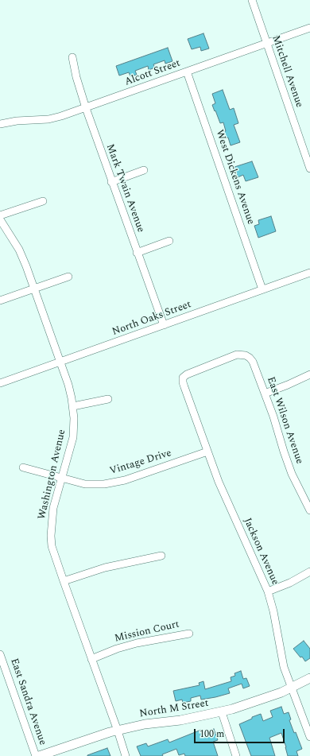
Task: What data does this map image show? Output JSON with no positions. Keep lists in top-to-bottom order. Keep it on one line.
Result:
{"streets":{"street":["Mitchell Avenue","Alcott Street","West Dickens Avenue","Mark Twain Avenue","North Oaks Street","East Wilson Avenue","Vintage Drive","Washington Avenue","Jackson Avenue","Mission Court","East Sandra Avenue","North M Street"]},"crossings":[["Mitchell Avenue","Alcott Street"],["Alcott Street","West Dickens Avenue"],["Alcott Street","Mark Twain Avenue"],["West Dickens Avenue","North Oaks Street"],["Mark Twain Avenue","North Oaks Street"],["North Oaks Street","Washington Avenue"],["East Wilson Avenue","Jackson Avenue"],["Vintage Drive","Washington Avenue"],["Vintage Drive","Jackson Avenue"],["Washington Avenue","Mission Court"],["Washington Avenue","North M Street"],["Jackson Avenue","North M Street"]],"scale_bar":"100 m"}
